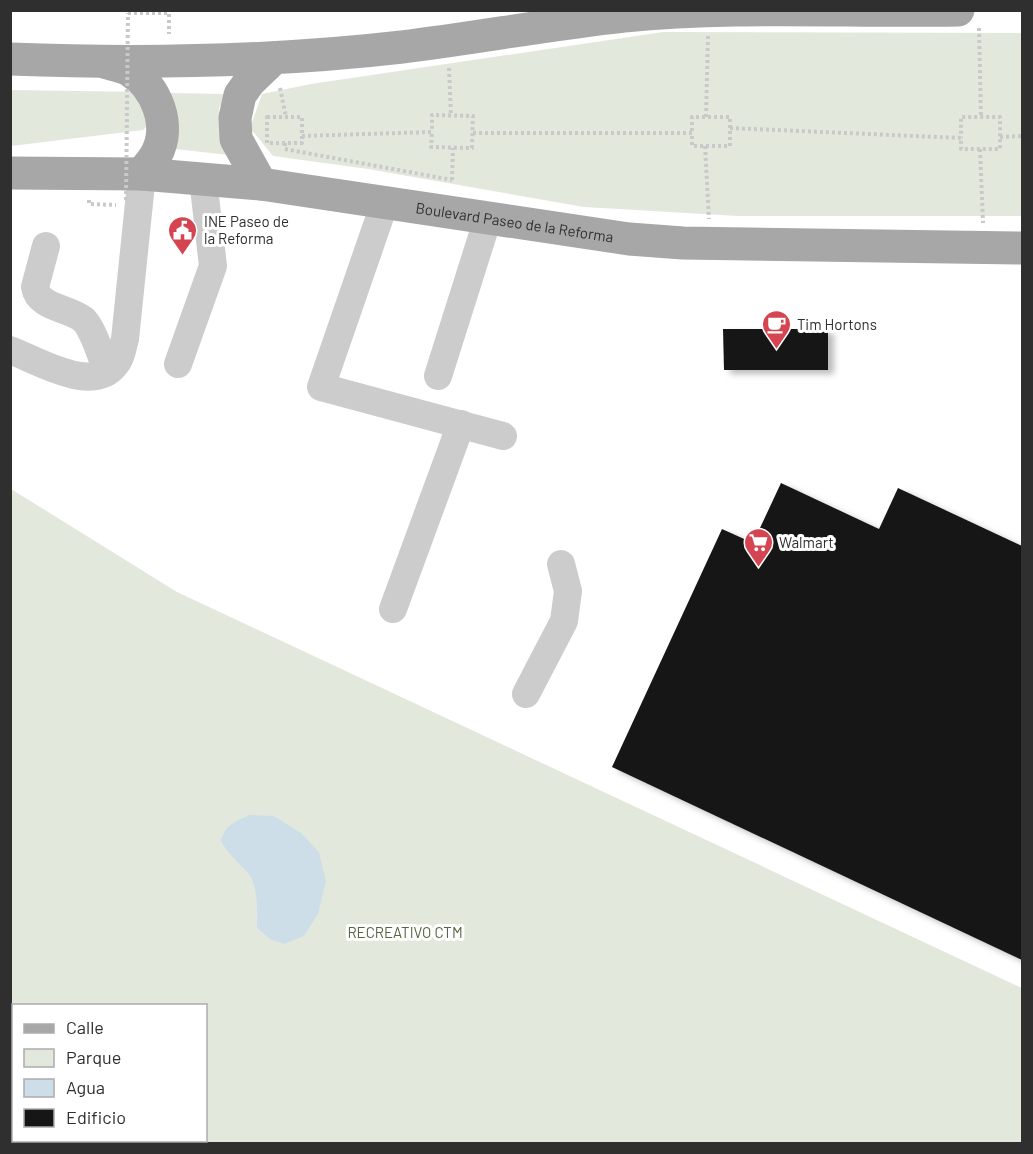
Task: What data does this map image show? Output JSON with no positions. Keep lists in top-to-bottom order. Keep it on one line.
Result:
{"streets":{"main road":["Boulevard Paseo de la Reforma"]},"parks":["RECREATIVO CTM"],"places":{"public building":["INE Paseo de la Reforma"],"cafe":["Tim Hortons"],"supermarket":["Walmart"]},"legend":["Calle","Parque","Agua","Edificio"]}
